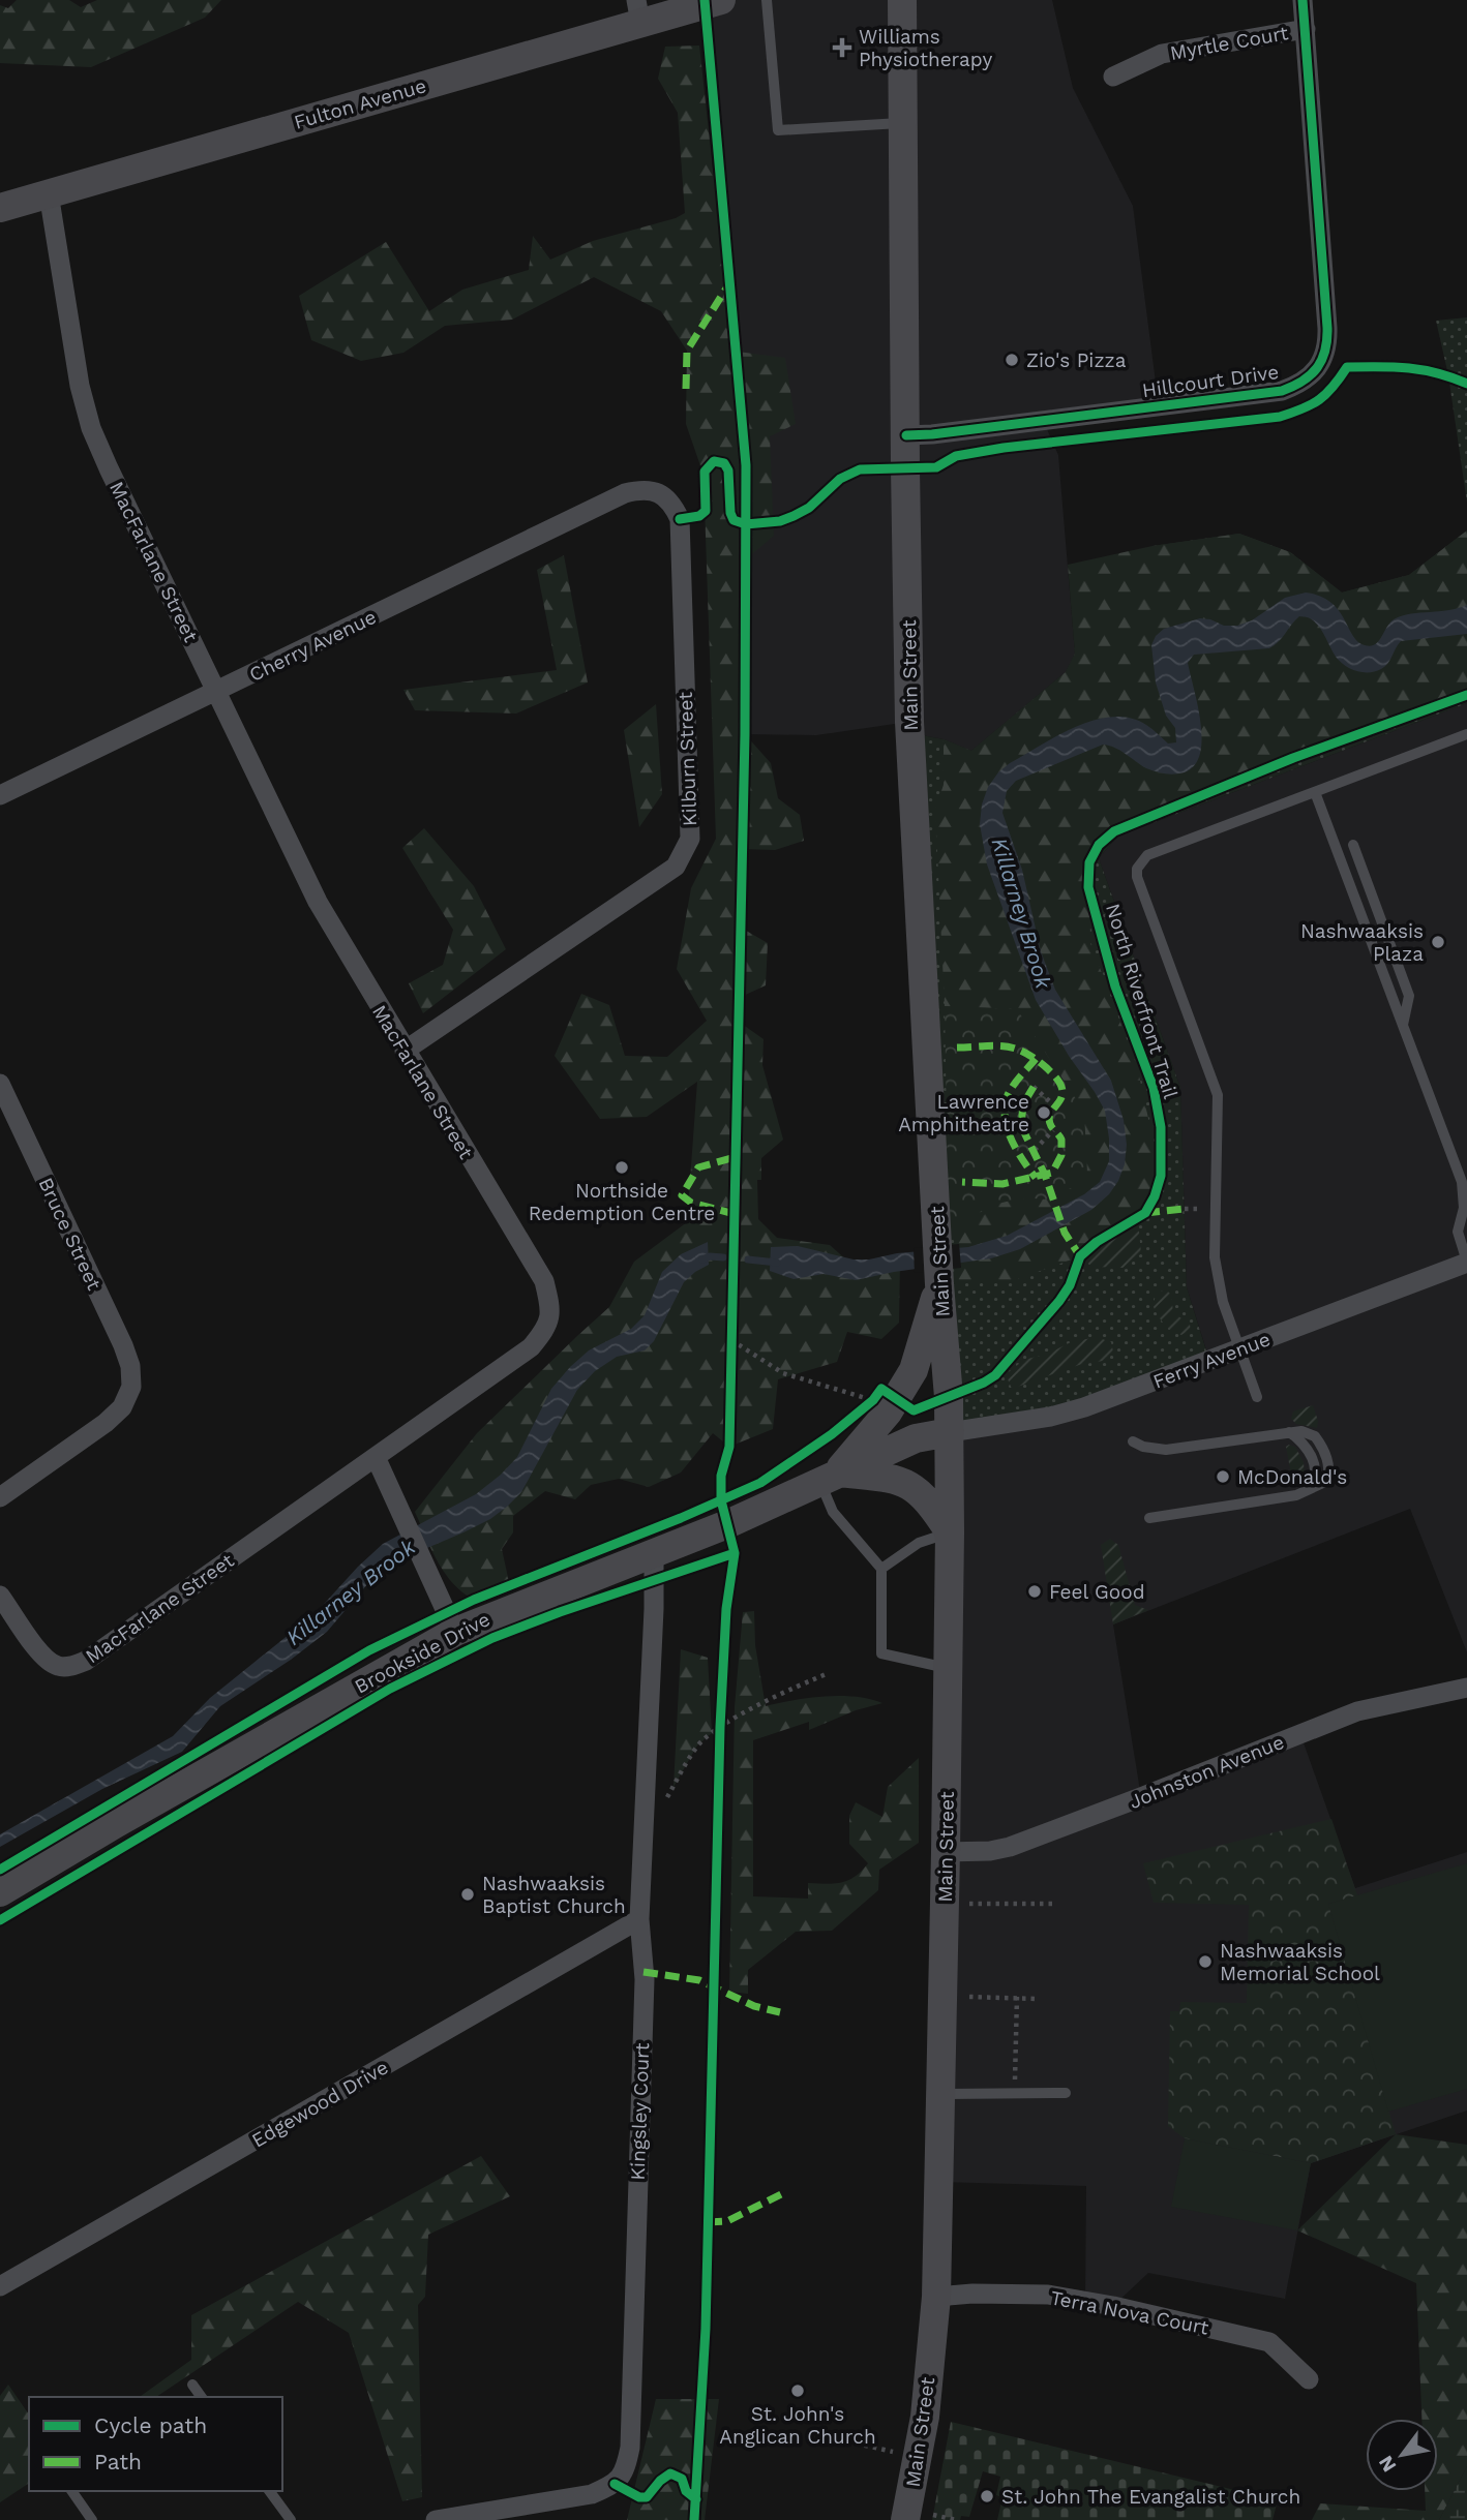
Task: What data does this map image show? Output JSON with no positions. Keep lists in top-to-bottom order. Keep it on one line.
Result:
{"streets":{"main road":["Fulton Avenue","Main Street","Brookside Drive"],"street":["Myrtle Court","Hillcourt Drive","MacFarlane Street","Cherry Avenue","Kilburn Street","Bruce Street","Ferry Avenue","Johnston Avenue","Edgewood Drive","Kingsley Court","Terra Nova Court"],"cycle path":["North Riverfront Trail"]},"crossings":[["Myrtle Court","Hillcourt Drive"],["Fulton Avenue","MacFarlane Street"],["Hillcourt Drive","Main Street"],["MacFarlane Street","Cherry Avenue"],["MacFarlane Street","Kilburn Street"],["Cherry Avenue","Kilburn Street"],["Main Street","Ferry Avenue"],["Main Street","Brookside Drive"],["Main Street","Johnston Avenue"],["Main Street","Terra Nova Court"],["Ferry Avenue","Brookside Drive"],["Brookside Drive","Kingsley Court"],["Edgewood Drive","Kingsley Court"]],"water":["Killarney Brook"],"places":{"health":["Williams Physiotherapy"],"other":["Zio's Pizza","Nashwaaksis Plaza","Lawrence Amphitheatre","Northside Redemption Centre","McDonald's","Feel Good","Nashwaaksis Baptist Church","Nashwaaksis Memorial School","St. John's Anglican Church","St. John The Evangalist Church"]},"legend":["Cycle path","Path"],"north":"bottom left"}
